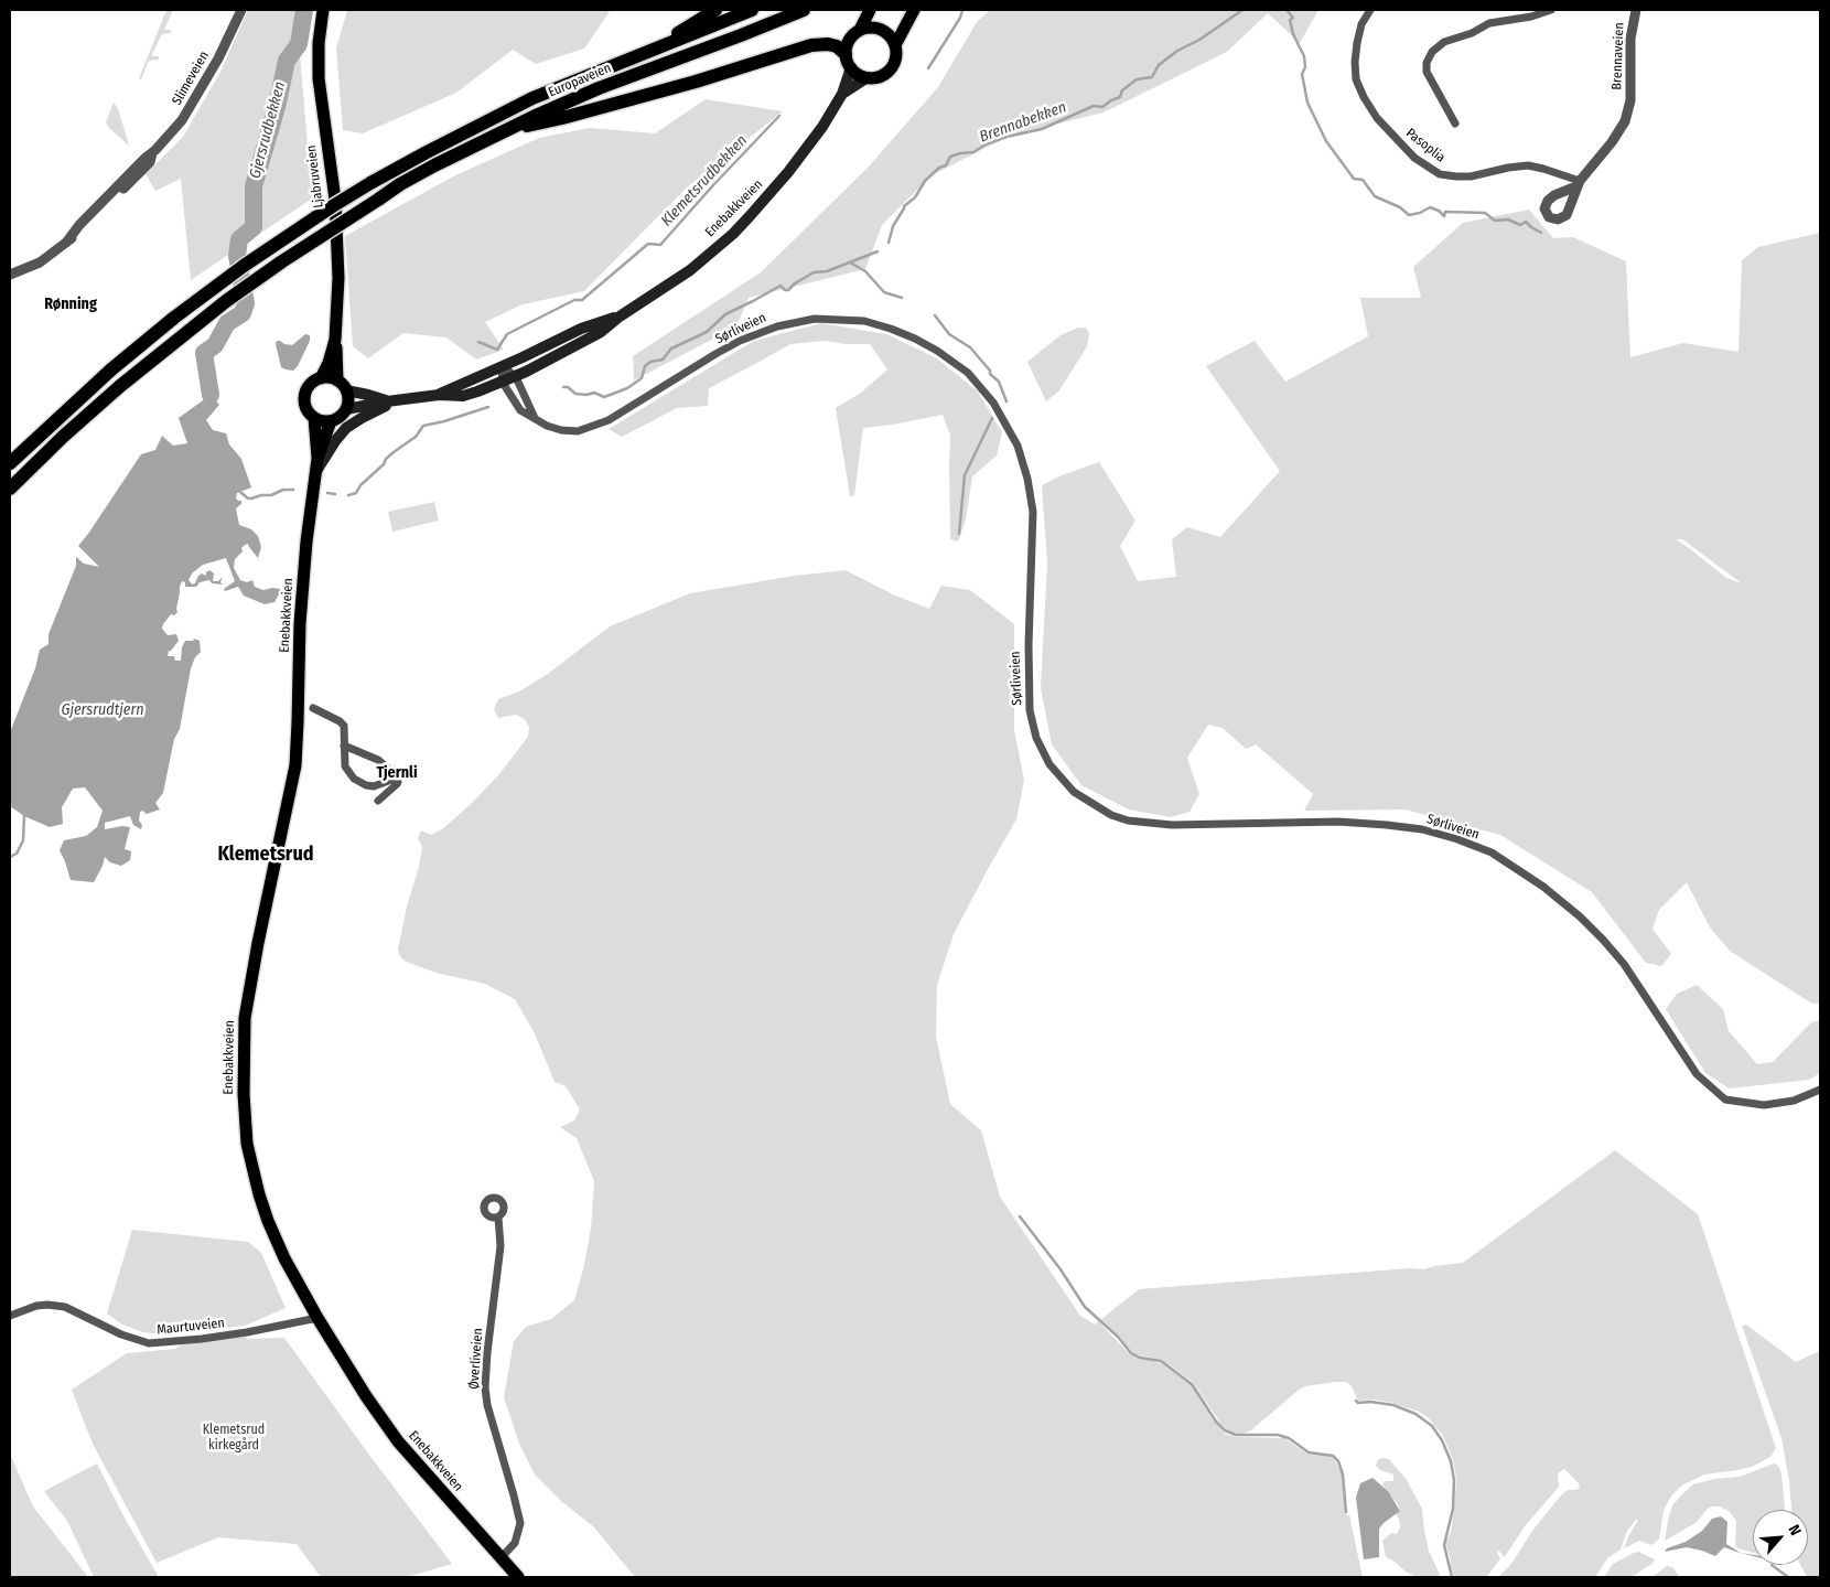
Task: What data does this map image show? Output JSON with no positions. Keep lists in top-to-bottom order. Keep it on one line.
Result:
{"streets":{"highway":["Europaveien"],"main road":["Ljabruveien","Enebakkveien"],"street":["Brennaveien","Slimeveien","Pasoplia","Sørliveien","Maurtuveien","Øverliveien"]},"crossings":[["Brennaveien","Pasoplia"],["Ljabruveien","Enebakkveien"],["Enebakkveien","Sørliveien"],["Enebakkveien","Maurtuveien"],["Enebakkveien","Øverliveien"]],"districts":["Rønning","Tjernli","Klemetsrud"],"water":["Brennabekken","Gjersrudbekken","Klemetsrudbekken","Gjersrudtjern"],"parks":["Klemetsrud kirkegård"],"north":"top right"}
